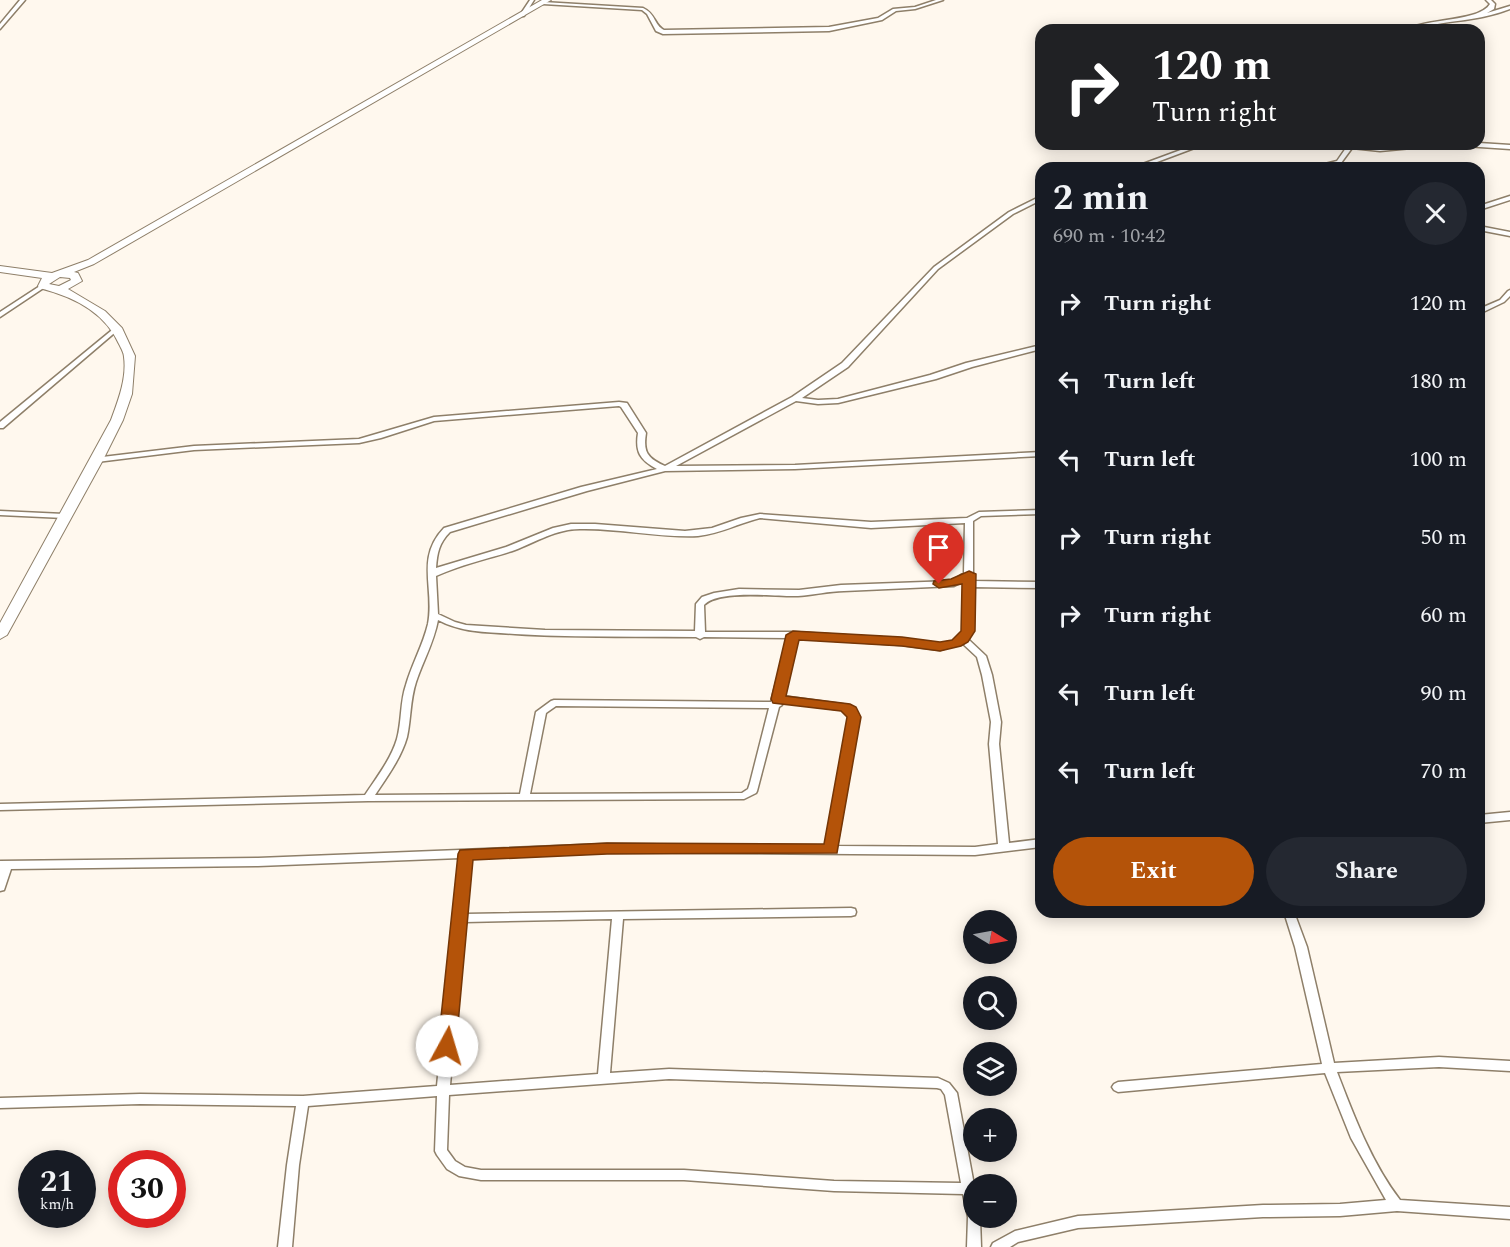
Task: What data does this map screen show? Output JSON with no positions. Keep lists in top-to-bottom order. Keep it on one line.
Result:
{"north":"right","page":{"turn":["120 m","Turn right"],"heading":["2 min","690 m · 10:42"],"list":[{"name":"Turn right","value":"120 m"},{"name":"Turn left","value":"180 m"},{"name":"Turn left","value":"100 m"},{"name":"Turn right","value":"50 m"},{"name":"Turn right","value":"60 m"},{"name":"Turn left","value":"90 m"},{"name":"Turn left","value":"70 m"}],"buttons":["Exit","Share"],"map_buttons":["+","−"],"speed":"21 km/h","limit":"30"}}
